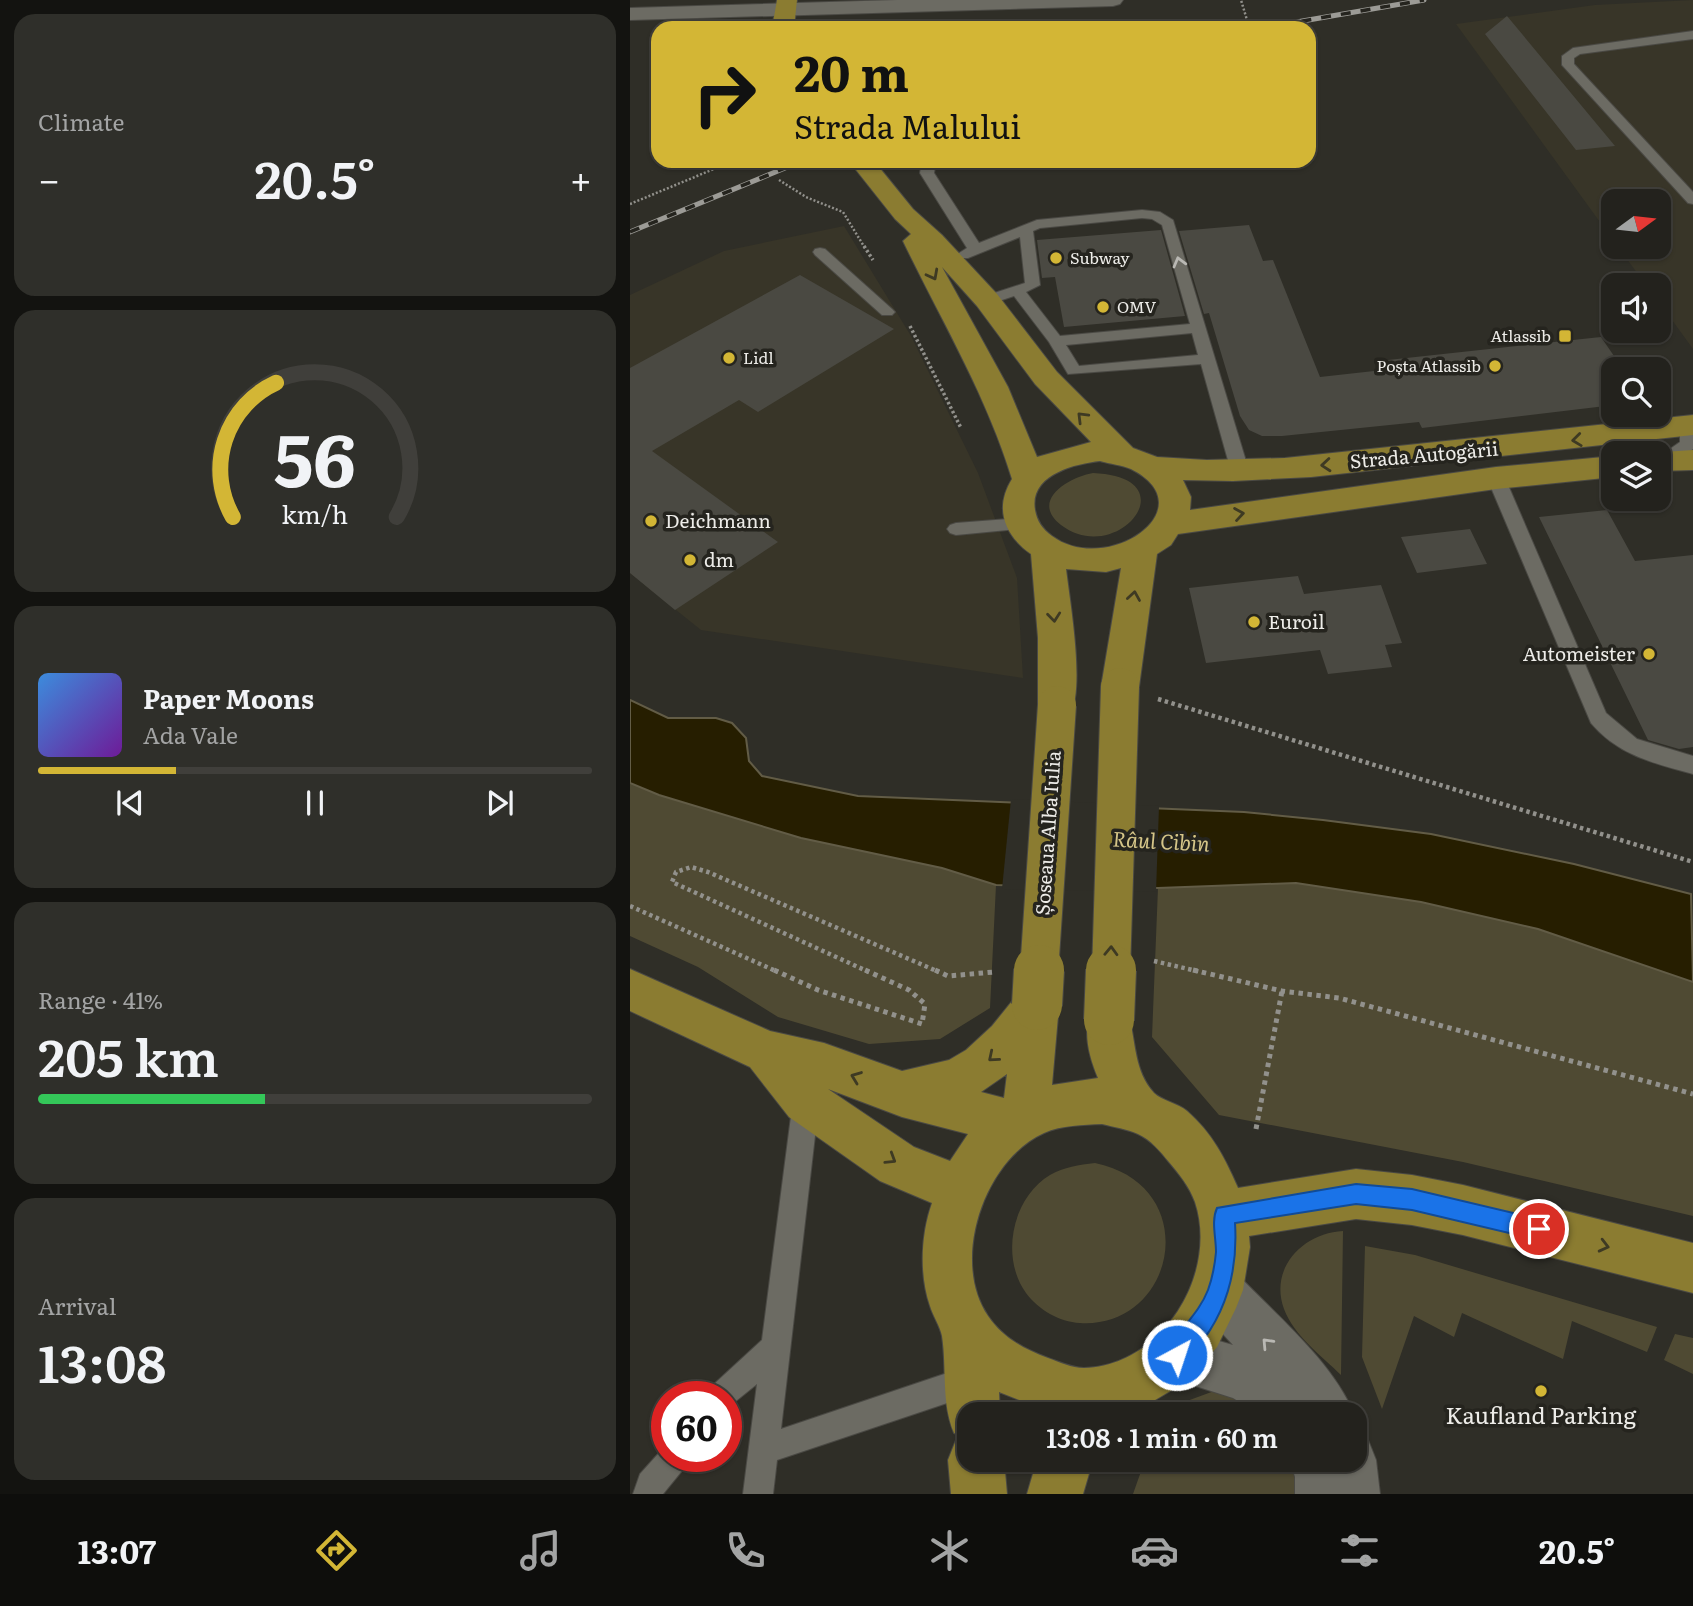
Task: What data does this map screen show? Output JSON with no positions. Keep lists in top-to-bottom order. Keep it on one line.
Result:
{"streets":{"main road":["Strada Autogării","Șoseaua Alba Iulia"]},"crossings":[["Strada Autogării","Șoseaua Alba Iulia"]],"water":["Râul Cibin"],"places":{"other":["Subway","OMV","Lidl","Poșta Atlassib","Deichmann","dm","Euroil","Automeister","Kaufland Parking"],"transit":["Atlassib"]},"north":"right","page":{"tile":["Climate",["Range · 41%","205 km"],["Arrival","13:08"]],"turn":["20 m","Strada Malului"],"heat":["−","20.5°","+"],"song":["Paper Moons","Ada Vale"],"limit":"60","trip":"13:08 · 1 min · 60 m","tabs":["13:07","20.5°"],"gauge":["56","km/h"]}}
